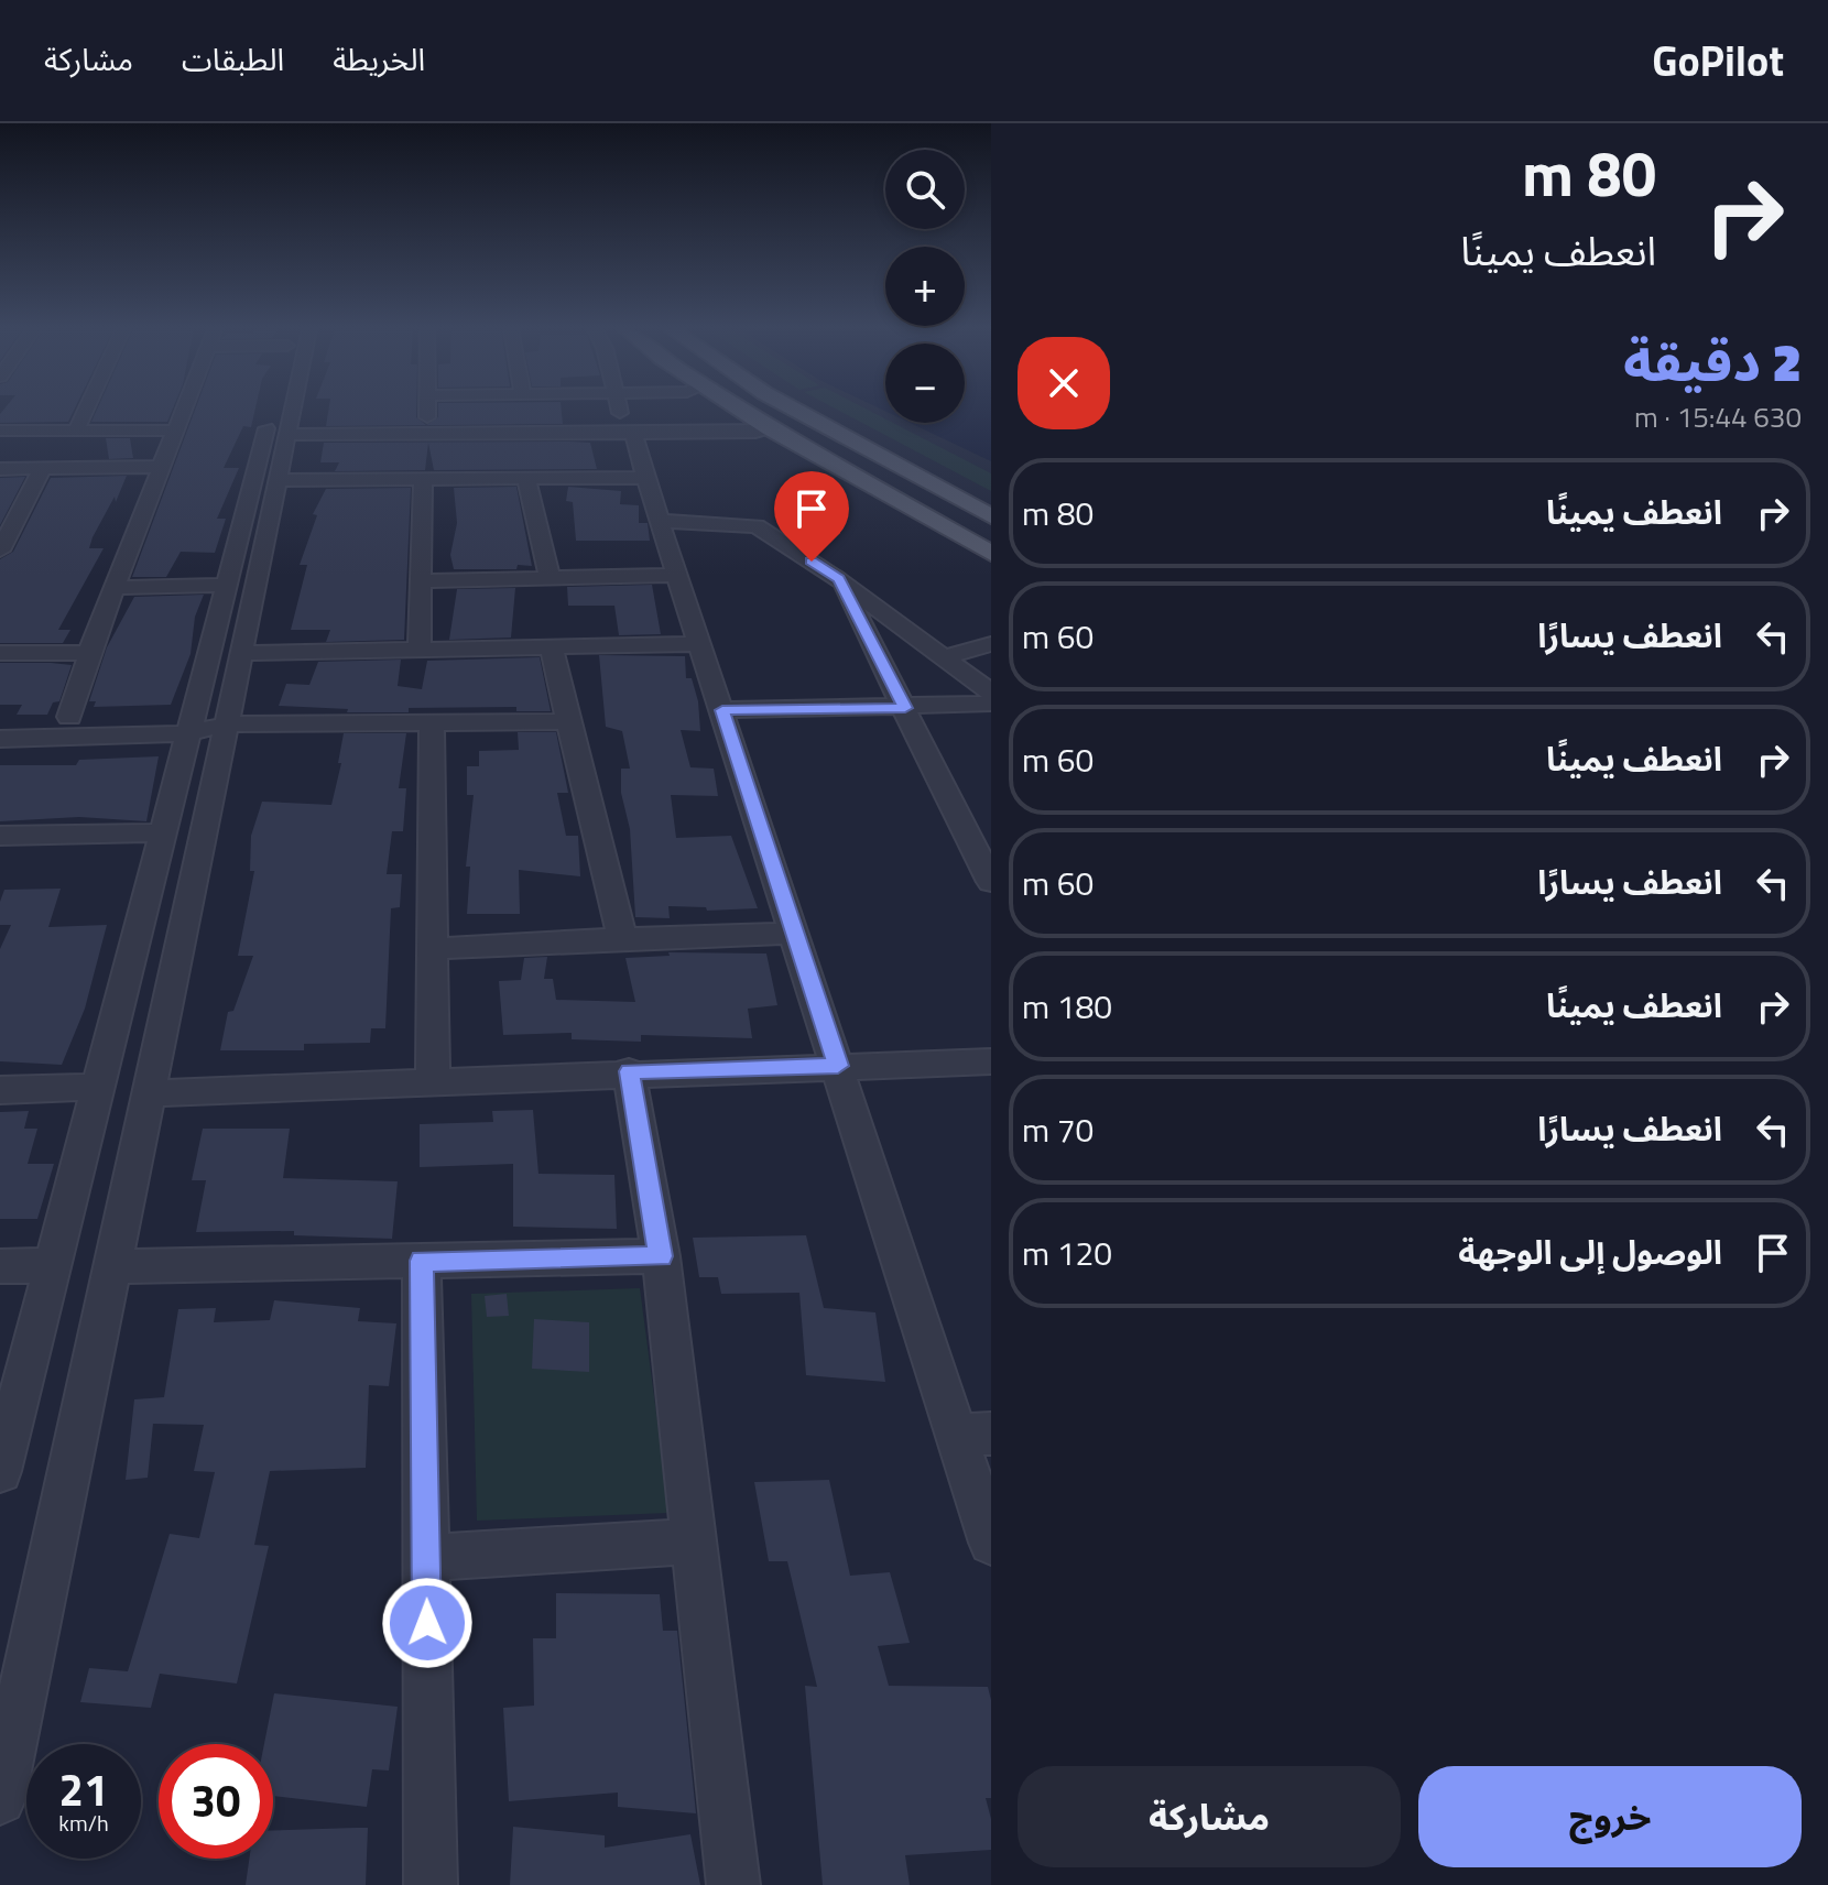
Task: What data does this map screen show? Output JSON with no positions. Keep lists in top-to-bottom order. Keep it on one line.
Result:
{"page":{"header":"GoPilot","nav":["الخريطة","الطبقات","مشاركة"],"turn":["80 m","انعطف يمينًا"],"map_buttons":["+","−"],"heading":["2 دقيقة","630 m · 15:44"],"list":[{"name":"انعطف يمينًا","value":"80 m"},{"name":"انعطف يسارًا","value":"60 m"},{"name":"انعطف يمينًا","value":"60 m"},{"name":"انعطف يسارًا","value":"60 m"},{"name":"انعطف يمينًا","value":"180 m"},{"name":"انعطف يسارًا","value":"70 m"},{"name":"الوصول إلى الوجهة","value":"120 m"}],"speed":"21 km/h","limit":"30","buttons":["خروج","مشاركة"]}}
